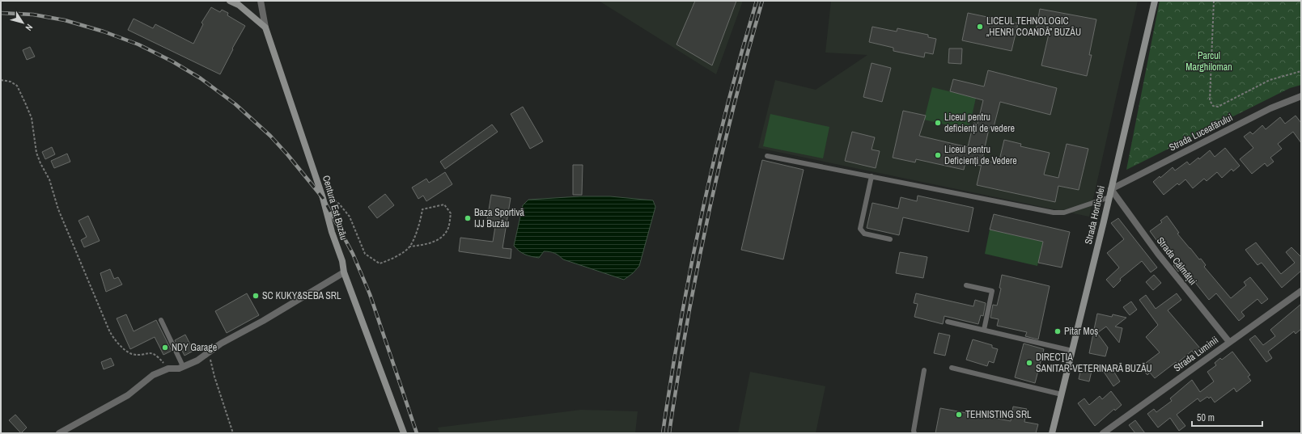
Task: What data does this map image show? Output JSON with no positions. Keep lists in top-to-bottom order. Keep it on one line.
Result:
{"streets":{"main road":["Centura Est Buzău","Strada Horticolei"],"street":["Strada Luceafărului","Strada Călmățui","Strada Luminii"]},"crossings":[["Strada Luceafărului","Strada Horticolei"],["Strada Luceafărului","Strada Călmățui"],["Strada Horticolei","Strada Călmățui"],["Strada Călmățui","Strada Luminii"]],"parks":["Parcul Marghiloman"],"places":["LICEUL TEHNOLOGIC „HENRI COANDĂ” BUZĂU","Liceul pentru deficienți de vedere","Liceul pentru Deficienți de Vedere","Baza Sportivă IJJ Buzău","SC KUKY&SEBA SRL","Pitar Moș","NDY Garage","DIRECŢIA SANITAR-VETERINARĂ BUZĂU","TEHNISTING SRL"],"scale_bar":"50 m","north":"bottom right"}
